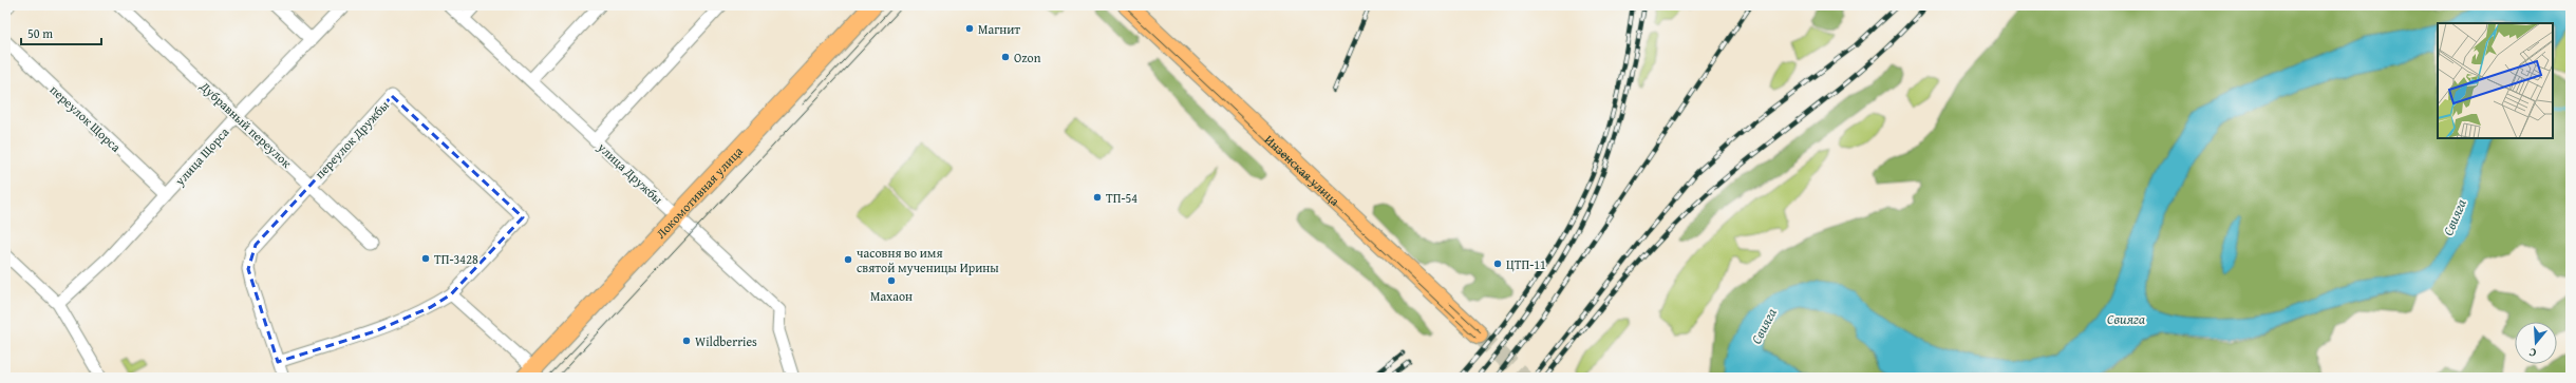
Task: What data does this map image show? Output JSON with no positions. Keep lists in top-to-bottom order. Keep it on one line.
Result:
{"streets":{"main road":["Инзенская улица","Локомотивная улица"],"street":["переулок Щорса","Дубравный переулок","переулок Дружбы","улица Щорса","улица Дружбы"]},"crossings":[["переулок Щорса","улица Щорса"],["Дубравный переулок","переулок Дружбы"],["Дубравный переулок","улица Щорса"],["улица Дружбы","Локомотивная улица"]],"water":["Свияга"],"places":["Магнит","Ozon","ТП-54","ТП-3428","часовня во имя святой мученицы Ирины","ЦТП-11","Махаон","Wildberries"],"scale_bar":"50 m","north":"bottom"}
